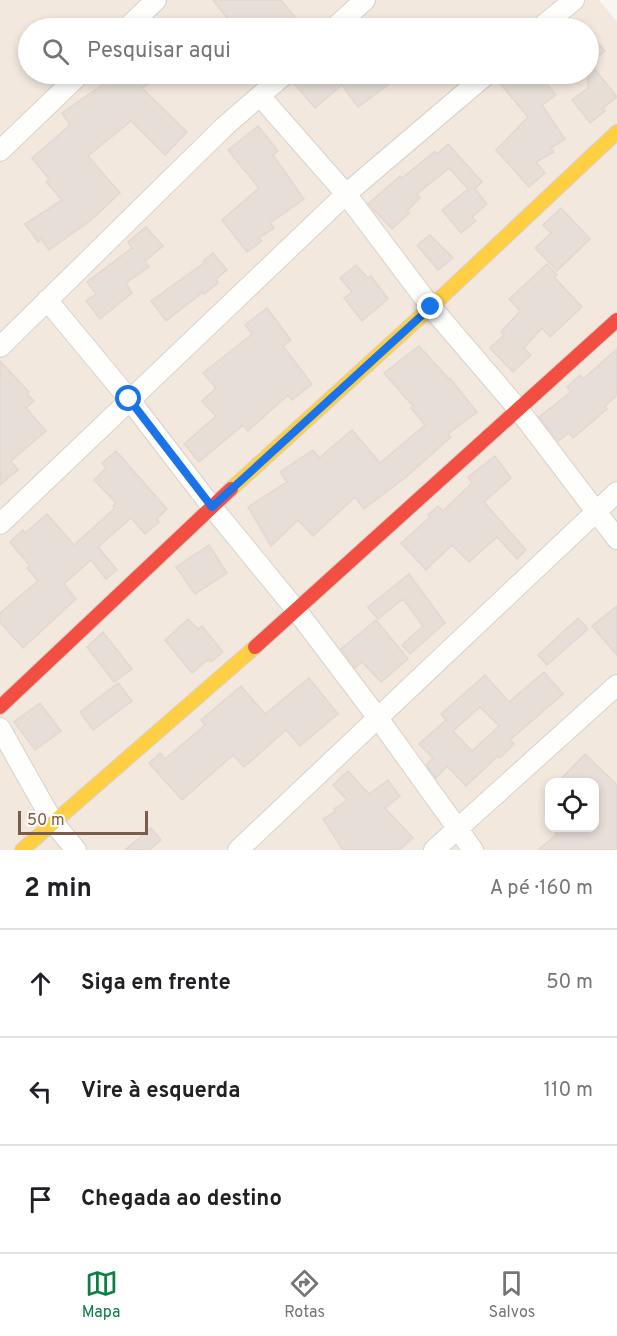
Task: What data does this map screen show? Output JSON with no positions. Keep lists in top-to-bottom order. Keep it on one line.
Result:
{"scale_bar":"50 m","page":{"search":"Pesquisar aqui","scale":"50 m","heading":["2 min","A pé · 160 m"],"list":[["Siga em frente","50 m"],["Vire à esquerda","110 m"],"Chegada ao destino"],"nav":["Mapa","Rotas","Salvos"]}}
